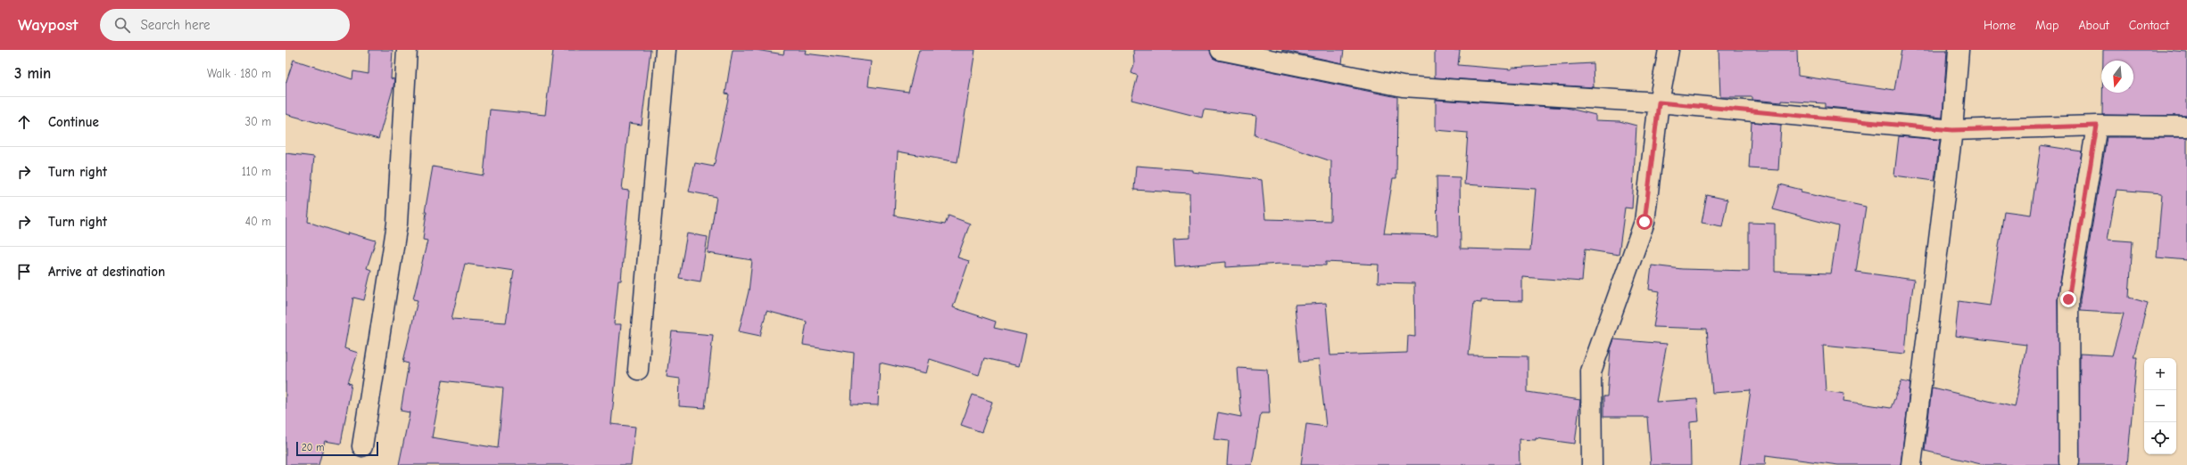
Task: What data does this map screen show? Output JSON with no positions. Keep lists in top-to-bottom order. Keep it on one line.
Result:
{"scale_bar":"20 m","north":"bottom","page":{"header":"Waypost","search":"Search here","nav":["Home","Map","About","Contact"],"heading":["3 min","Walk · 180 m"],"list":[["Continue","30 m"],["Turn right","110 m"],["Turn right","40 m"],"Arrive at destination"],"map_buttons":["+","−"],"scale":"20 m"}}
